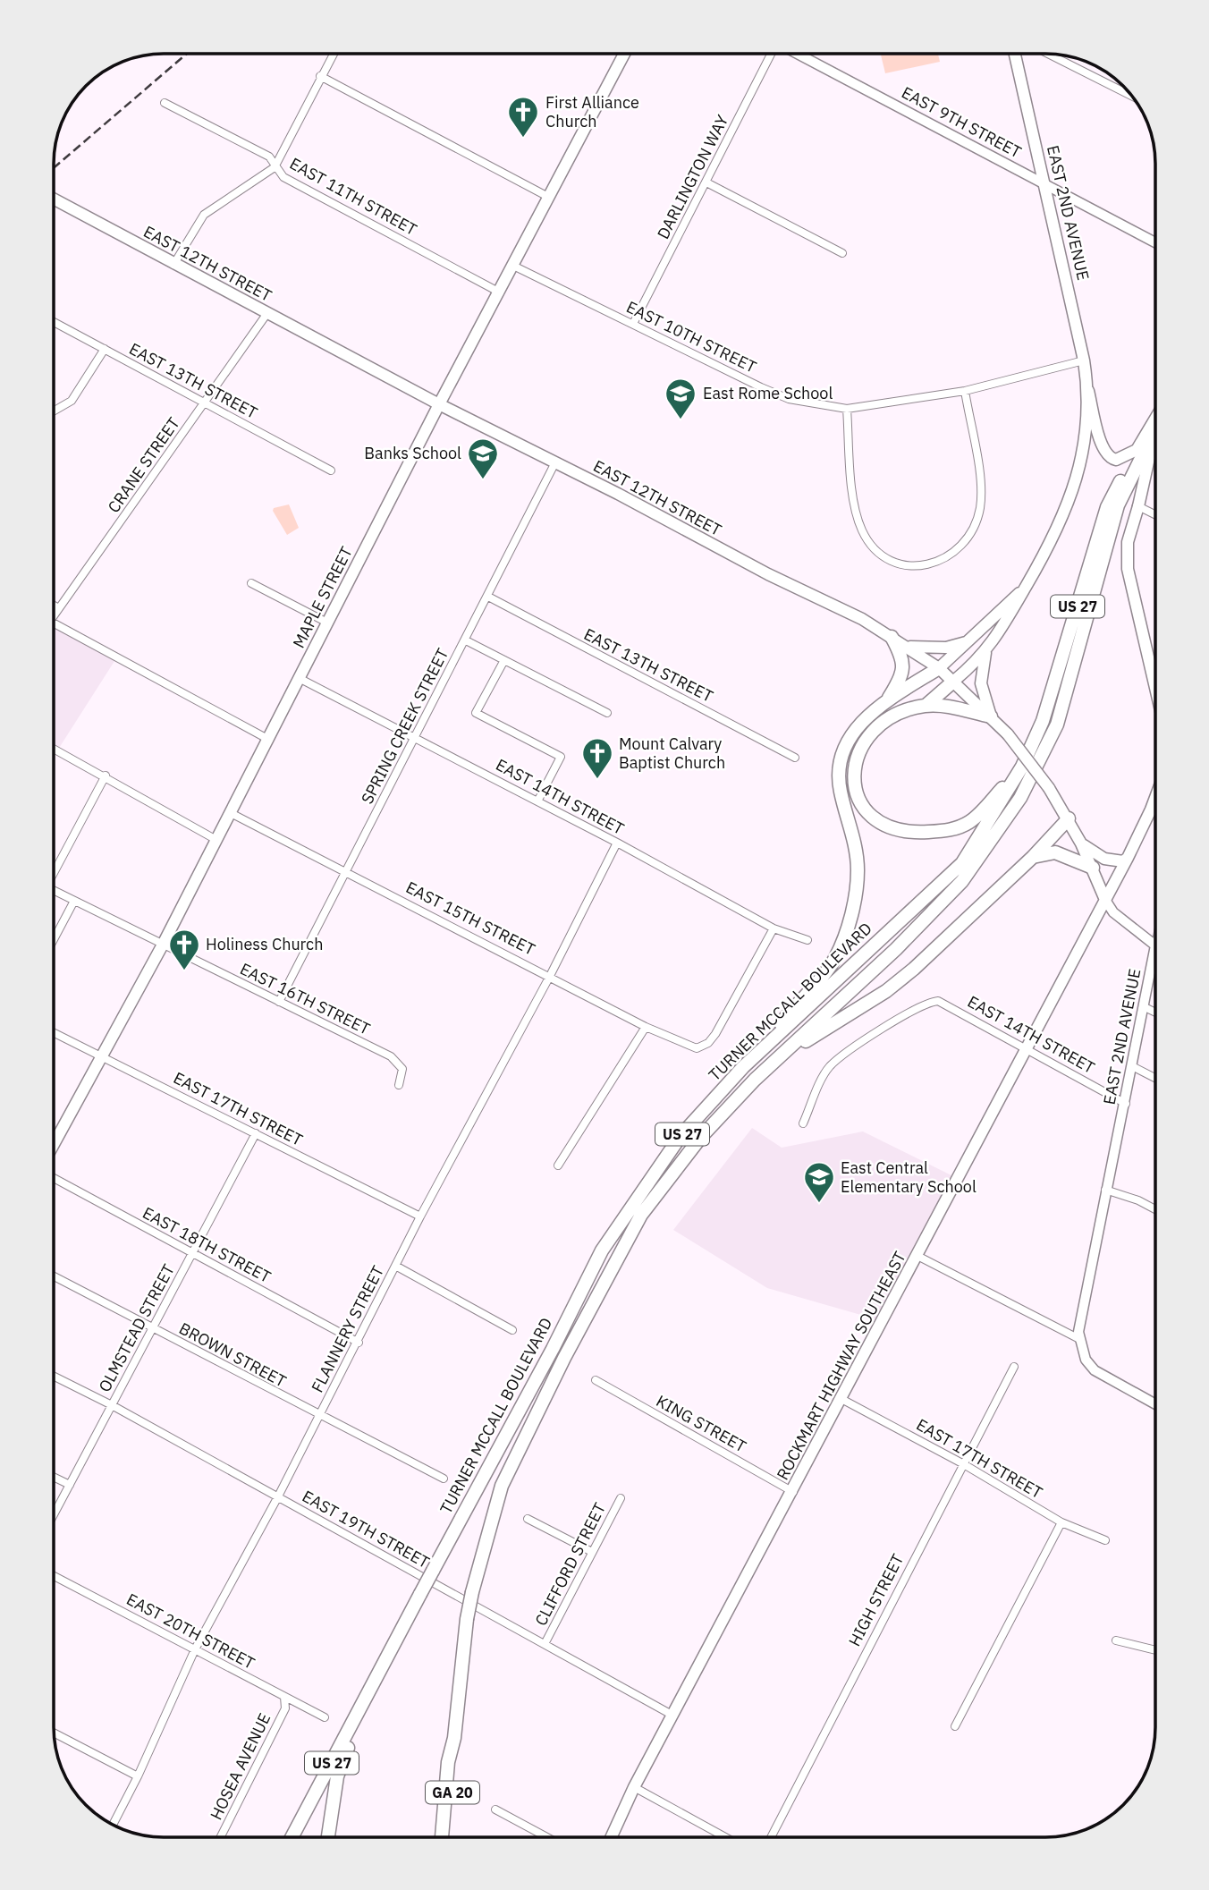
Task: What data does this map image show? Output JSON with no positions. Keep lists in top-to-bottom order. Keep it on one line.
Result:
{"streets":{"highway":["US 27","TURNER MCCALL BOULEVARD","GA 20"],"main road":["EAST 2ND AVENUE","EAST 12TH STREET","MAPLE STREET","ROCKMART HIGHWAY SOUTHEAST"],"street":["EAST 9TH STREET","DARLINGTON WAY","EAST 11TH STREET","EAST 10TH STREET","EAST 13TH STREET","CRANE STREET","SPRING CREEK STREET","EAST 14TH STREET","EAST 15TH STREET","EAST 16TH STREET","EAST 17TH STREET","EAST 18TH STREET","OLMSTEAD STREET","FLANNERY STREET","BROWN STREET","KING STREET","EAST 19TH STREET","CLIFFORD STREET","HIGH STREET","EAST 20TH STREET","HOSEA AVENUE"]},"crossings":[["EAST 9TH STREET","EAST 2ND AVENUE"],["DARLINGTON WAY","EAST 10TH STREET"],["EAST 11TH STREET","MAPLE STREET"],["EAST 2ND AVENUE","EAST 12TH STREET"],["EAST 2ND AVENUE","EAST 10TH STREET"],["EAST 2ND AVENUE","EAST 14TH STREET"],["EAST 12TH STREET","CRANE STREET"],["EAST 12TH STREET","MAPLE STREET"],["EAST 12TH STREET","SPRING CREEK STREET"],["EAST 12TH STREET","ROCKMART HIGHWAY SOUTHEAST"],["EAST 10TH STREET","MAPLE STREET"],["EAST 13TH STREET","CRANE STREET"],["EAST 13TH STREET","SPRING CREEK STREET"],["MAPLE STREET","EAST 14TH STREET"],["MAPLE STREET","EAST 15TH STREET"],["MAPLE STREET","EAST 16TH STREET"],["MAPLE STREET","EAST 17TH STREET"],["SPRING CREEK STREET","EAST 14TH STREET"],["SPRING CREEK STREET","EAST 15TH STREET"],["SPRING CREEK STREET","EAST 16TH STREET"],["EAST 14TH STREET","EAST 15TH STREET"],["EAST 14TH STREET","FLANNERY STREET"],["EAST 14TH STREET","ROCKMART HIGHWAY SOUTHEAST"],["EAST 15TH STREET","FLANNERY STREET"],["TURNER MCCALL BOULEVARD","GA 20"],["EAST 17TH STREET","OLMSTEAD STREET"],["EAST 17TH STREET","FLANNERY STREET"],["EAST 17TH STREET","ROCKMART HIGHWAY SOUTHEAST"],["EAST 17TH STREET","HIGH STREET"],["EAST 18TH STREET","OLMSTEAD STREET"],["EAST 18TH STREET","FLANNERY STREET"],["OLMSTEAD STREET","BROWN STREET"],["OLMSTEAD STREET","EAST 19TH STREET"],["FLANNERY STREET","BROWN STREET"],["FLANNERY STREET","EAST 19TH STREET"],["FLANNERY STREET","EAST 20TH STREET"],["ROCKMART HIGHWAY SOUTHEAST","KING STREET"],["ROCKMART HIGHWAY SOUTHEAST","EAST 19TH STREET"],["EAST 19TH STREET","CLIFFORD STREET"],["EAST 20TH STREET","HOSEA AVENUE"]],"places":{"church":["First Alliance Church","Mount Calvary Baptist Church","Holiness Church"],"school or university":["East Rome School","Banks School","East Central Elementary School"]}}
